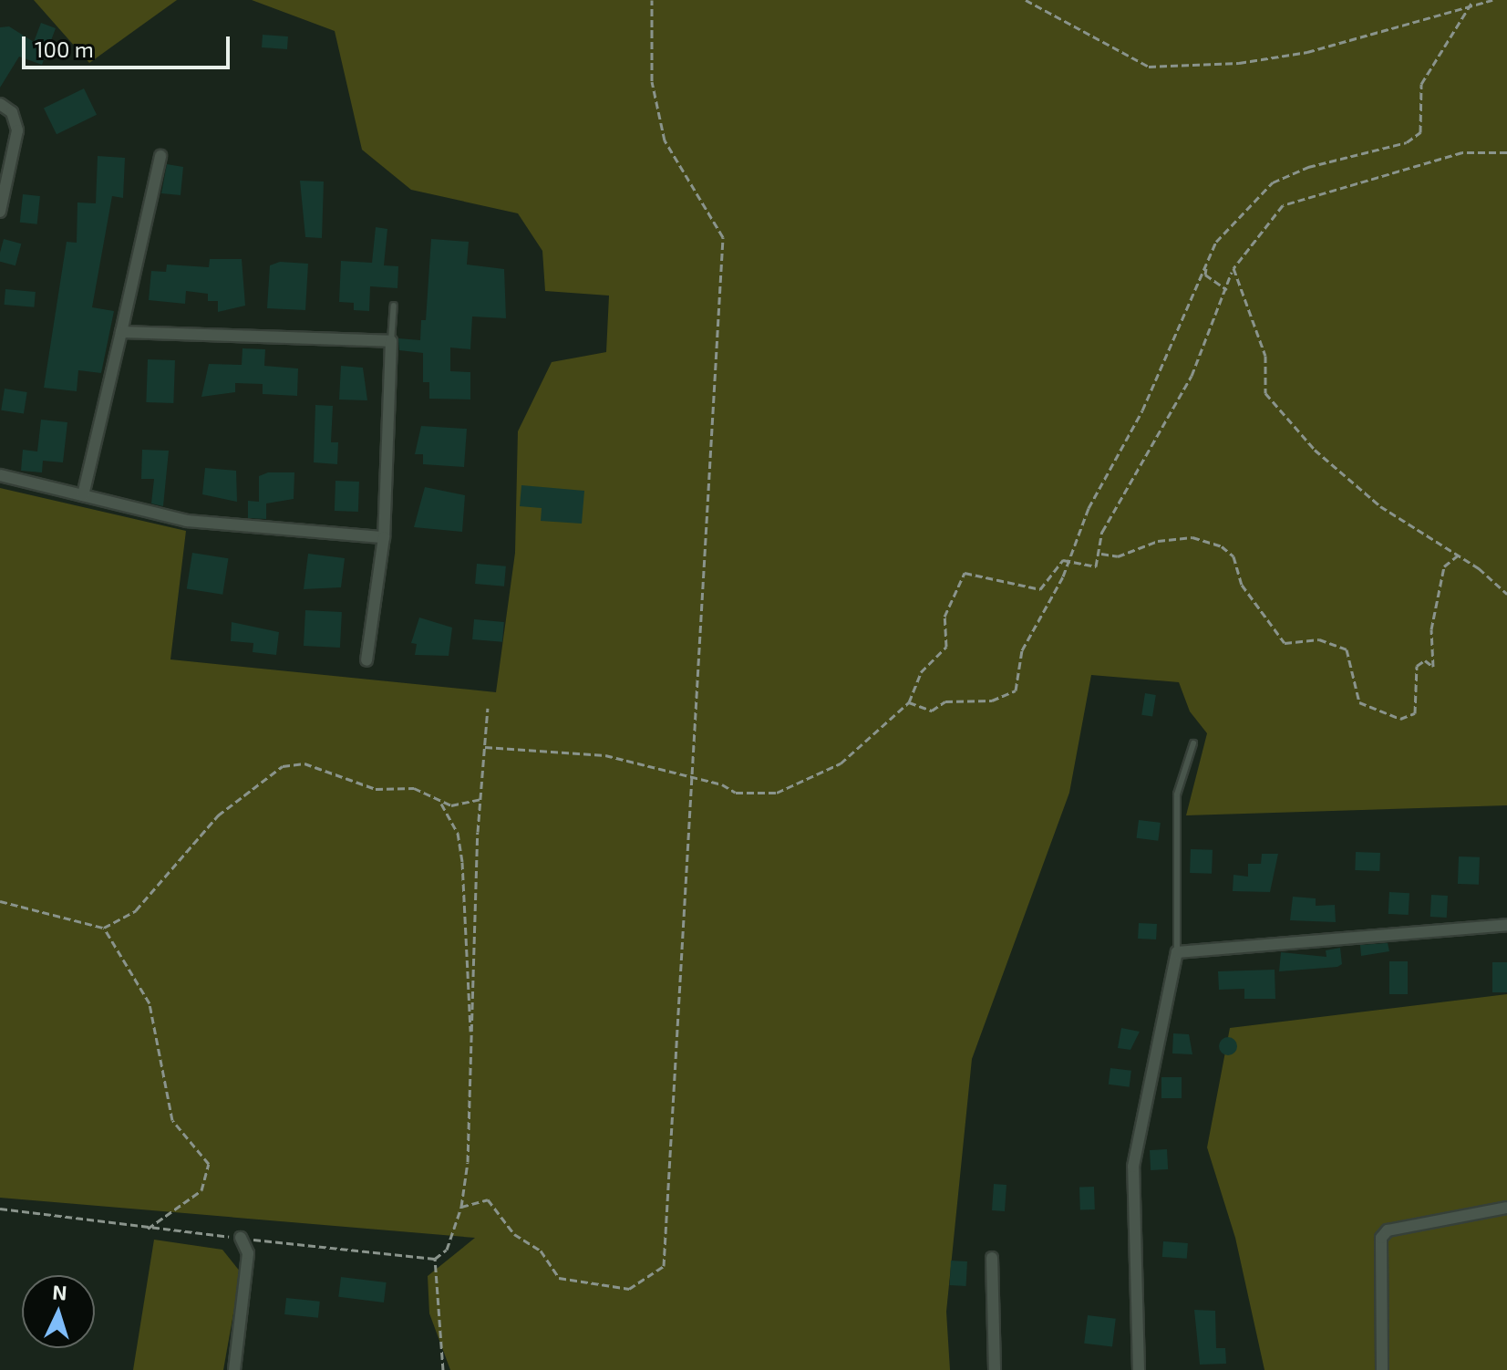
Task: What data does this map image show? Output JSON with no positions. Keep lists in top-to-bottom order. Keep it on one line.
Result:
{"scale_bar":"100 m","north":"top"}
